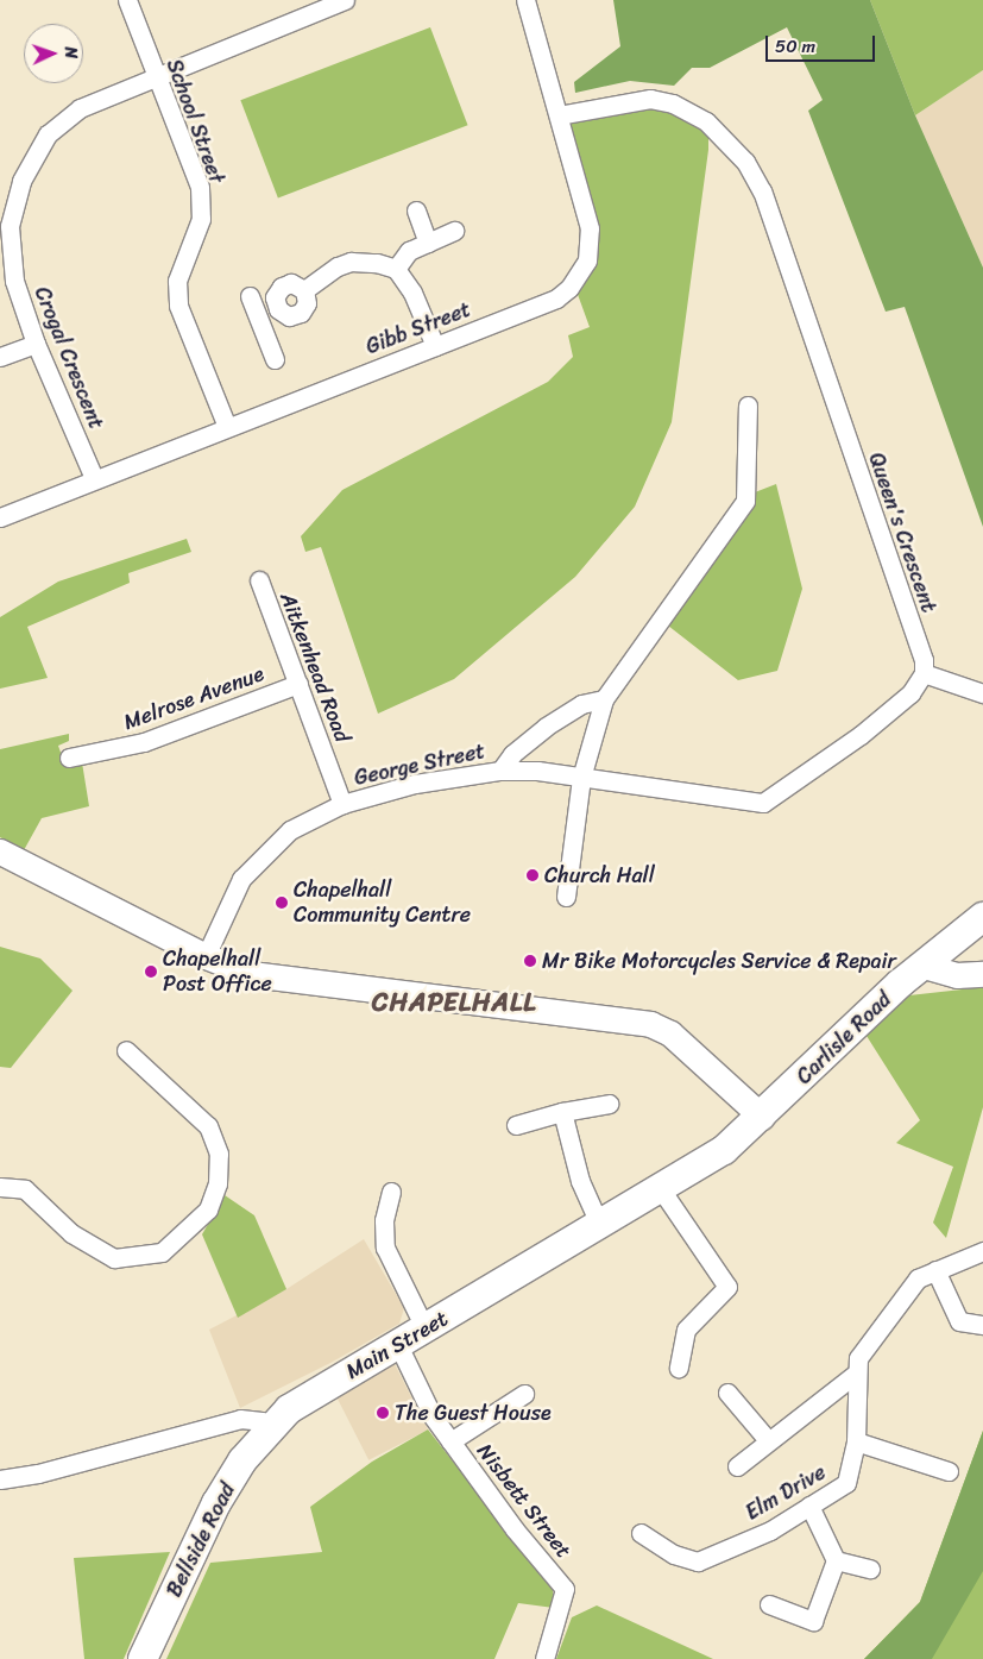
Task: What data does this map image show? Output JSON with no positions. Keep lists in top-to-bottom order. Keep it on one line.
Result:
{"streets":{"main road":["Carlisle Road","Main Street","Bellside Road"],"street":["School Street","Gibb Street","Crogal Crescent","Queen's Crescent","Aitkenhead Road","Melrose Avenue","George Street","Elm Drive","Nisbett Street"]},"crossings":[["School Street","Gibb Street"],["School Street","Crogal Crescent"],["Gibb Street","Crogal Crescent"],["Gibb Street","Queen's Crescent"],["Aitkenhead Road","Melrose Avenue"],["Aitkenhead Road","George Street"],["Carlisle Road","Main Street"],["Main Street","Nisbett Street"],["Main Street","Bellside Road"]],"districts":["CHAPELHALL"],"places":["Church Hall","Chapelhall Community Centre","Mr Bike Motorcycles Service & Repair","Chapelhall Post Office","The Guest House"],"scale_bar":"50 m","north":"right"}
